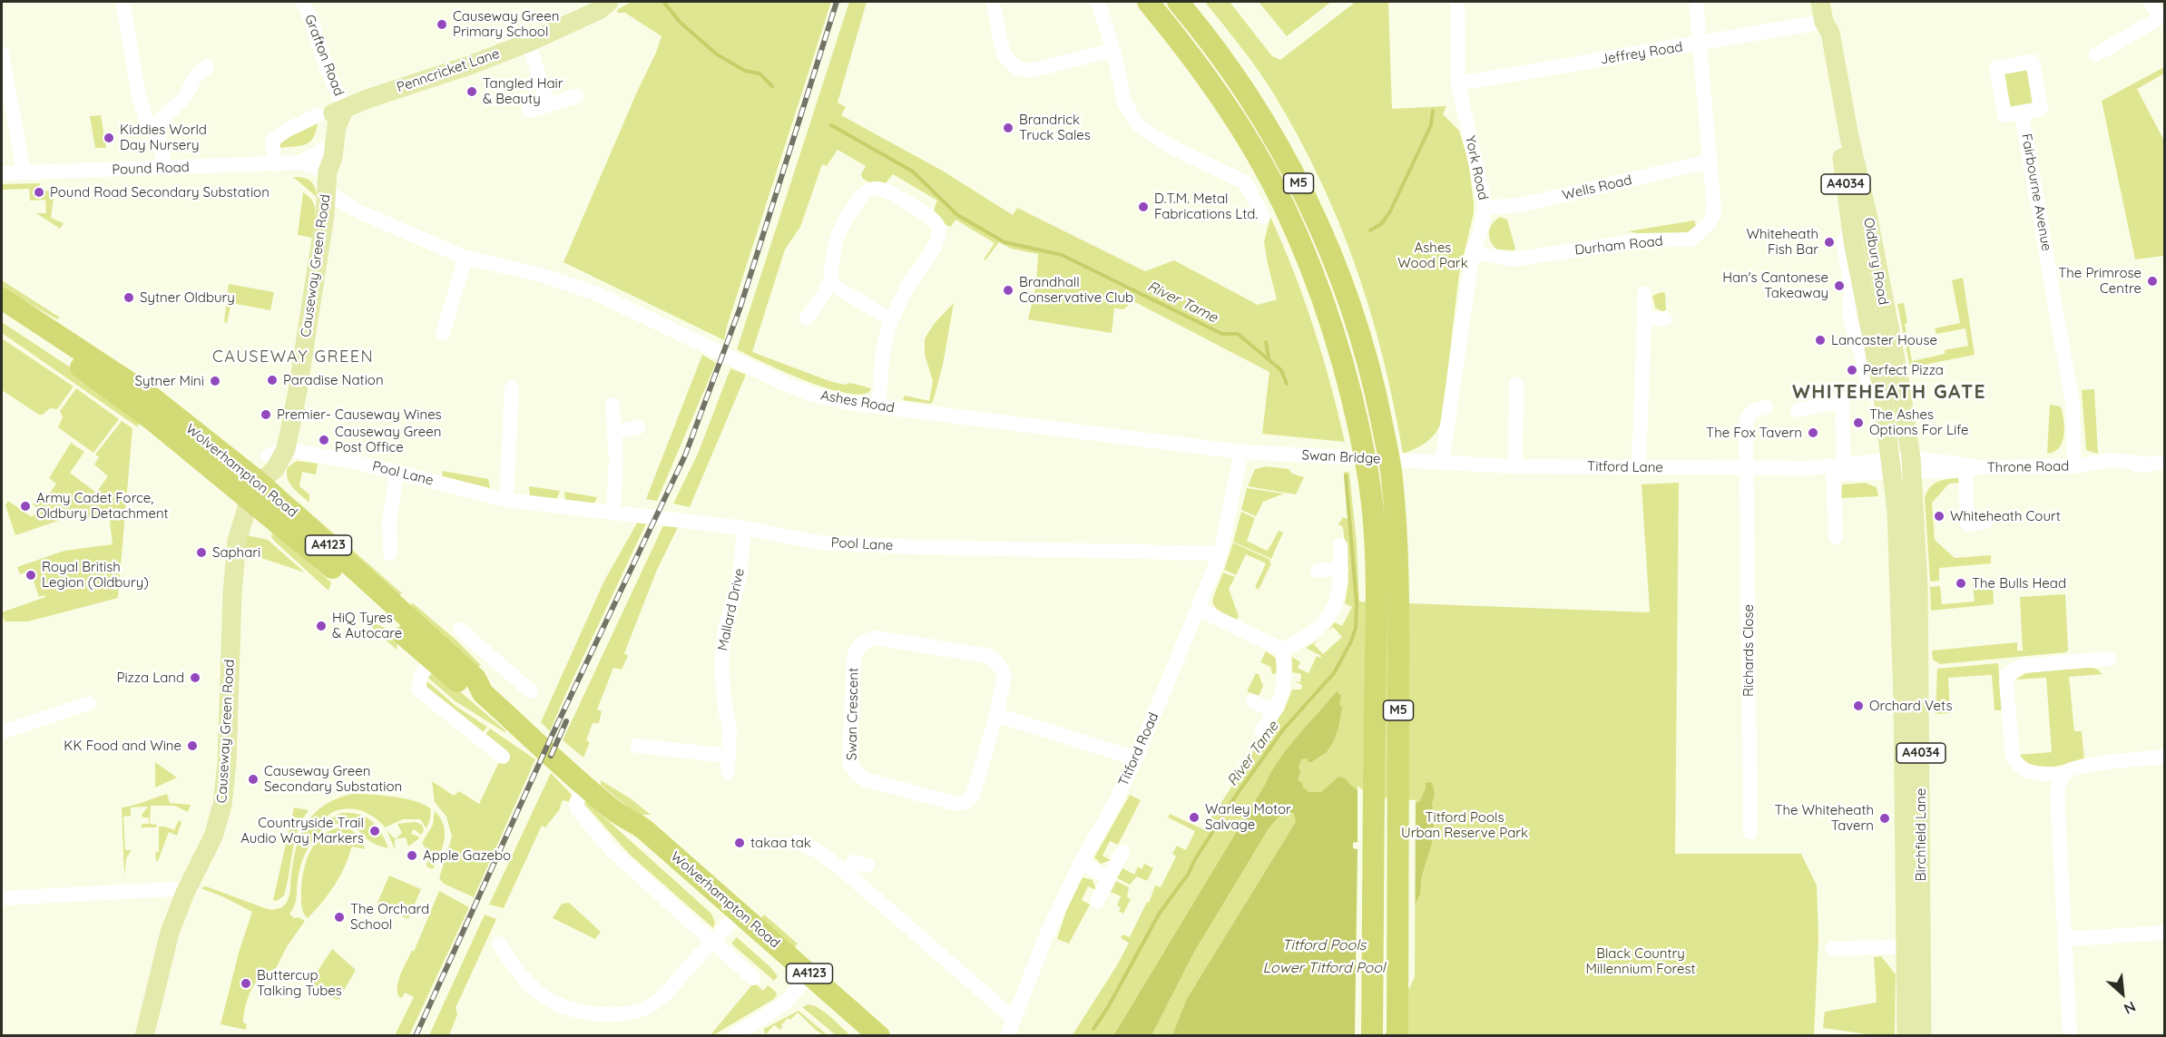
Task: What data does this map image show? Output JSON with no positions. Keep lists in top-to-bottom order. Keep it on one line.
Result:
{"streets":{"highway":["M5","Wolverhampton Road","A4123"],"main road":["Penncricket Lane","A4034","Oldbury Road","Causeway Green Road","Birchfield Lane"],"street":["Jeffrey Road","Grafton Road","York Road","Pound Road","Wells Road","Fairbourne Avenue","Durham Road","Ashes Road","Swan Bridge","Titford Lane","Throne Road","Pool Lane","Mallard Drive","Richards Close","Swan Crescent","Titford Road"]},"crossings":[["Jeffrey Road","York Road"],["Jeffrey Road","Durham Road"],["Jeffrey Road","Oldbury Road"],["Grafton Road","Penncricket Lane"],["Grafton Road","Causeway Green Road"],["Penncricket Lane","Causeway Green Road"],["York Road","Wells Road"],["York Road","Durham Road"],["York Road","Swan Bridge"],["York Road","Titford Lane"],["Pound Road","Causeway Green Road"],["Wells Road","Durham Road"],["Fairbourne Avenue","Throne Road"],["Oldbury Road","Titford Lane"],["Oldbury Road","Throne Road"],["Oldbury Road","Birchfield Lane"],["Causeway Green Road","Ashes Road"],["Causeway Green Road","Wolverhampton Road"],["Causeway Green Road","Pool Lane"],["Ashes Road","Swan Bridge"],["Ashes Road","Titford Road"],["Swan Bridge","Titford Lane"],["Swan Bridge","Titford Road"],["Titford Lane","Throne Road"],["Titford Lane","Richards Close"],["Titford Lane","Birchfield Lane"],["Throne Road","Birchfield Lane"],["Pool Lane","Mallard Drive"],["Pool Lane","Titford Road"]],"districts":["CAUSEWAY GREEN","WHITEHEATH GATE"],"water":["River Tame","Titford Pools","Lower Titford Pool"],"parks":["Ashes Wood Park","Titford Pools Urban Reserve Park","Black Country Millennium Forest"],"places":["Causeway Green Primary School","Tangled Hair & Beauty","Brandrick Truck Sales","Kiddies World Day Nursery","Pound Road Secondary Substation","D.T.M. Metal Fabrications Ltd.","Whiteheath Fish Bar","The Primrose Centre","Han's Cantonese Takeaway","Brandhall Conservative Club","Sytner Oldbury","Lancaster House","Perfect Pizza","Paradise Nation","Sytner Mini","Premier- Causeway Wines","The Ashes Options For Life","The Fox Tavern","Causeway Green Post Office","Army Cadet Force, Oldbury Detachment","Whiteheath Court","Saphari","Royal British Legion (Oldbury)","The Bulls Head","HiQ Tyres & Autocare","Pizza Land","Orchard Vets","KK Food and Wine","Causeway Green Secondary Substation","Warley Motor Salvage","The Whiteheath Tavern","Countryside Trail Audio Way Markers","takaa tak","Apple Gazebo","The Orchard School","Buttercup Talking Tubes"],"north":"bottom right"}
